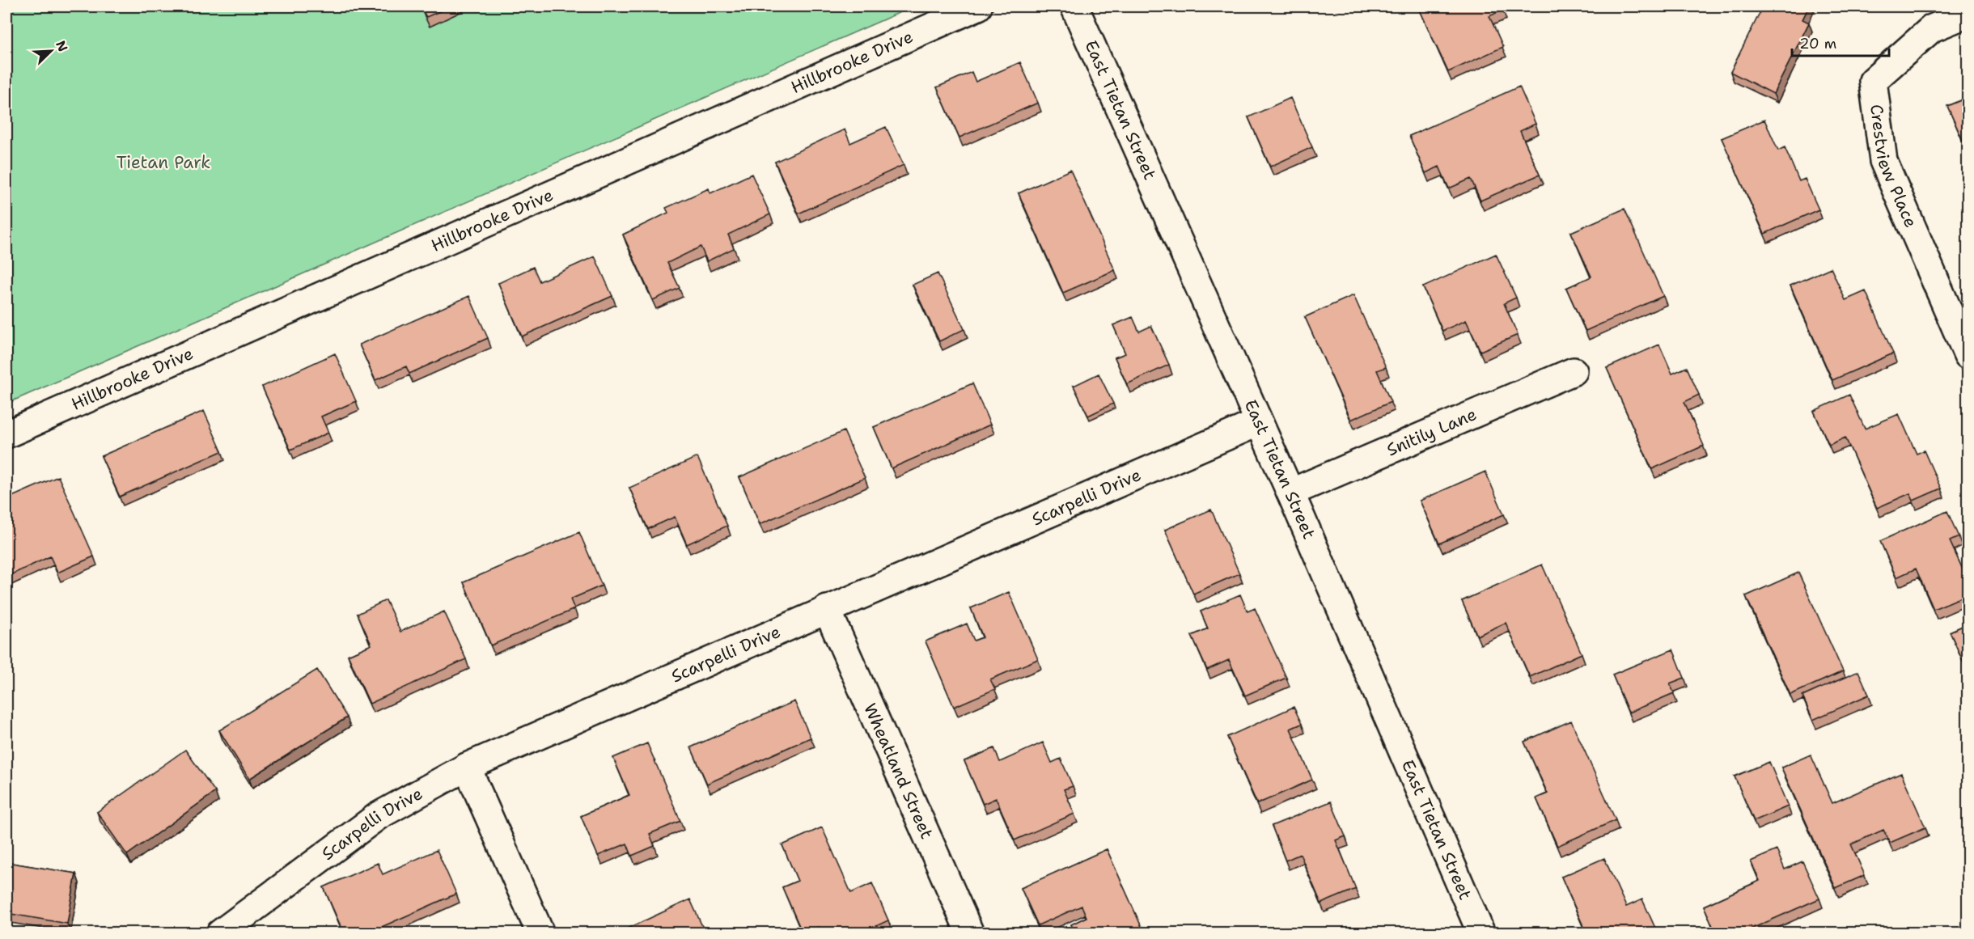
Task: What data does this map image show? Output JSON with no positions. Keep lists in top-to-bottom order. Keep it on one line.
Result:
{"streets":{"street":["Hillbrooke Drive","East Tietan Street","Crestview Place","Snitily Lane","Scarpelli Drive","Wheatland Street"]},"crossings":[["East Tietan Street","Snitily Lane"],["East Tietan Street","Scarpelli Drive"],["Scarpelli Drive","Wheatland Street"]],"parks":["Tietan Park"],"scale_bar":"20 m","north":"top right"}
